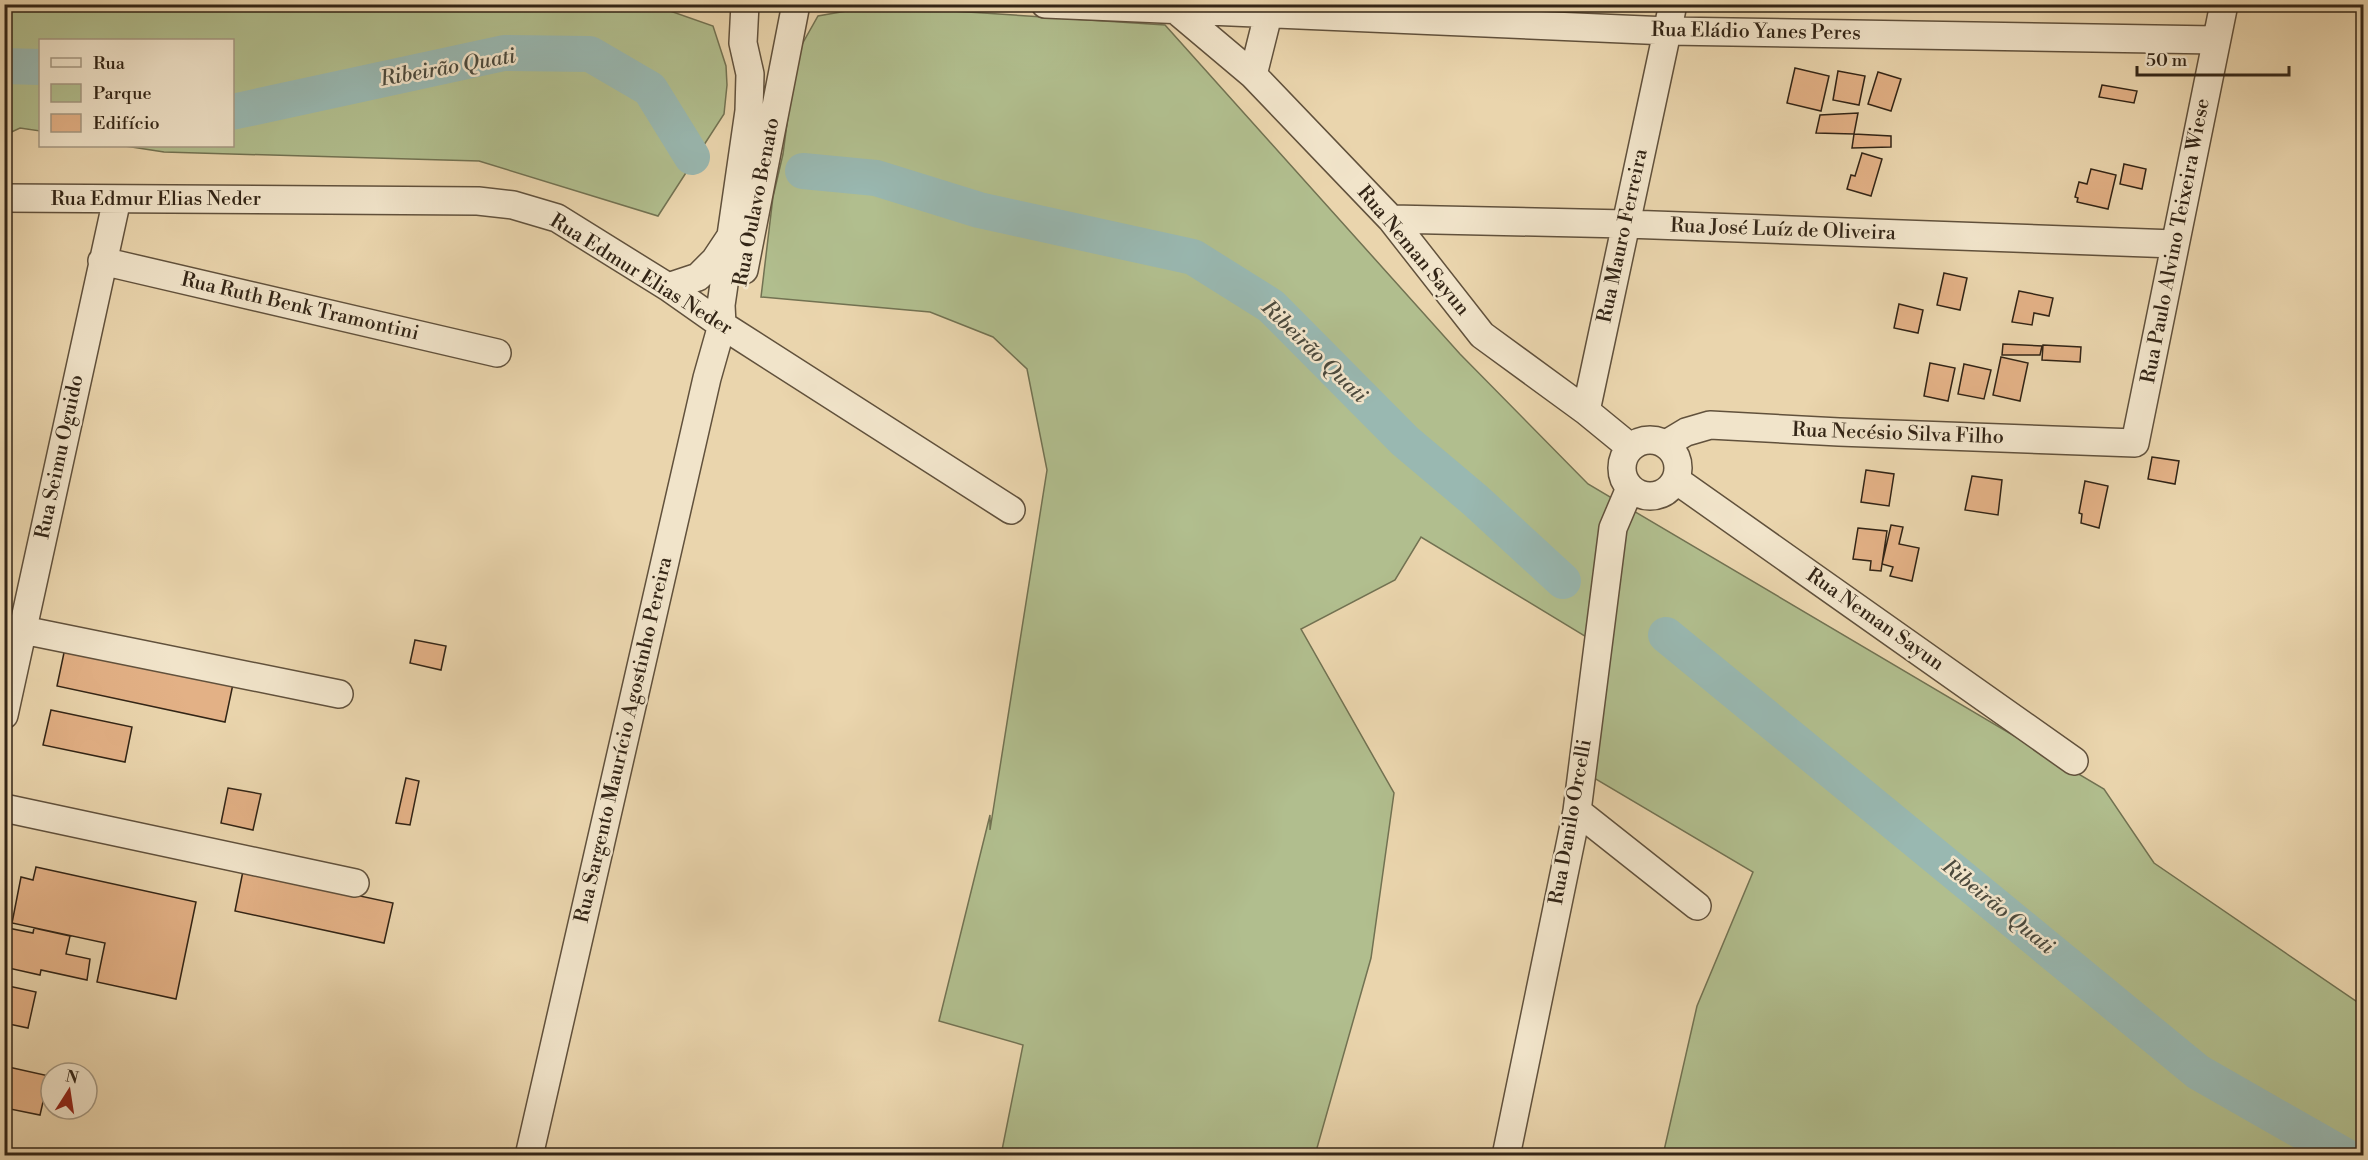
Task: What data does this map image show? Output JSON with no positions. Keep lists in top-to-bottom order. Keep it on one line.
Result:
{"streets":{"street":["Rua Eládio Yanes Peres","Rua Edmur Elias Neder","Rua Oulavo Benato","Rua José Luíz de Oliveira","Rua Mauro Ferreira","Rua Paulo Alvino Teixeira Wiese","Rua Neman Sayun","Rua Ruth Benk Tramontini","Rua Necésio Silva Filho","Rua Seimu Oguido","Rua Sargento Maurício Agostinho Pereira","Rua Danilo Orcelli"]},"crossings":[["Rua Eládio Yanes Peres","Rua Mauro Ferreira"],["Rua Eládio Yanes Peres","Rua Paulo Alvino Teixeira Wiese"],["Rua Eládio Yanes Peres","Rua Neman Sayun"],["Rua Edmur Elias Neder","Rua Oulavo Benato"],["Rua Edmur Elias Neder","Rua Seimu Oguido"],["Rua Edmur Elias Neder","Rua Sargento Maurício Agostinho Pereira"],["Rua Oulavo Benato","Rua Sargento Maurício Agostinho Pereira"],["Rua José Luíz de Oliveira","Rua Mauro Ferreira"],["Rua José Luíz de Oliveira","Rua Paulo Alvino Teixeira Wiese"],["Rua José Luíz de Oliveira","Rua Neman Sayun"],["Rua Mauro Ferreira","Rua Neman Sayun"],["Rua Paulo Alvino Teixeira Wiese","Rua Necésio Silva Filho"],["Rua Neman Sayun","Rua Necésio Silva Filho"],["Rua Neman Sayun","Rua Danilo Orcelli"],["Rua Ruth Benk Tramontini","Rua Seimu Oguido"],["Rua Necésio Silva Filho","Rua Danilo Orcelli"]],"water":["Ribeirão Quati"],"legend":["Rua","Parque","Edifício"],"scale_bar":"50 m","north":"top"}
